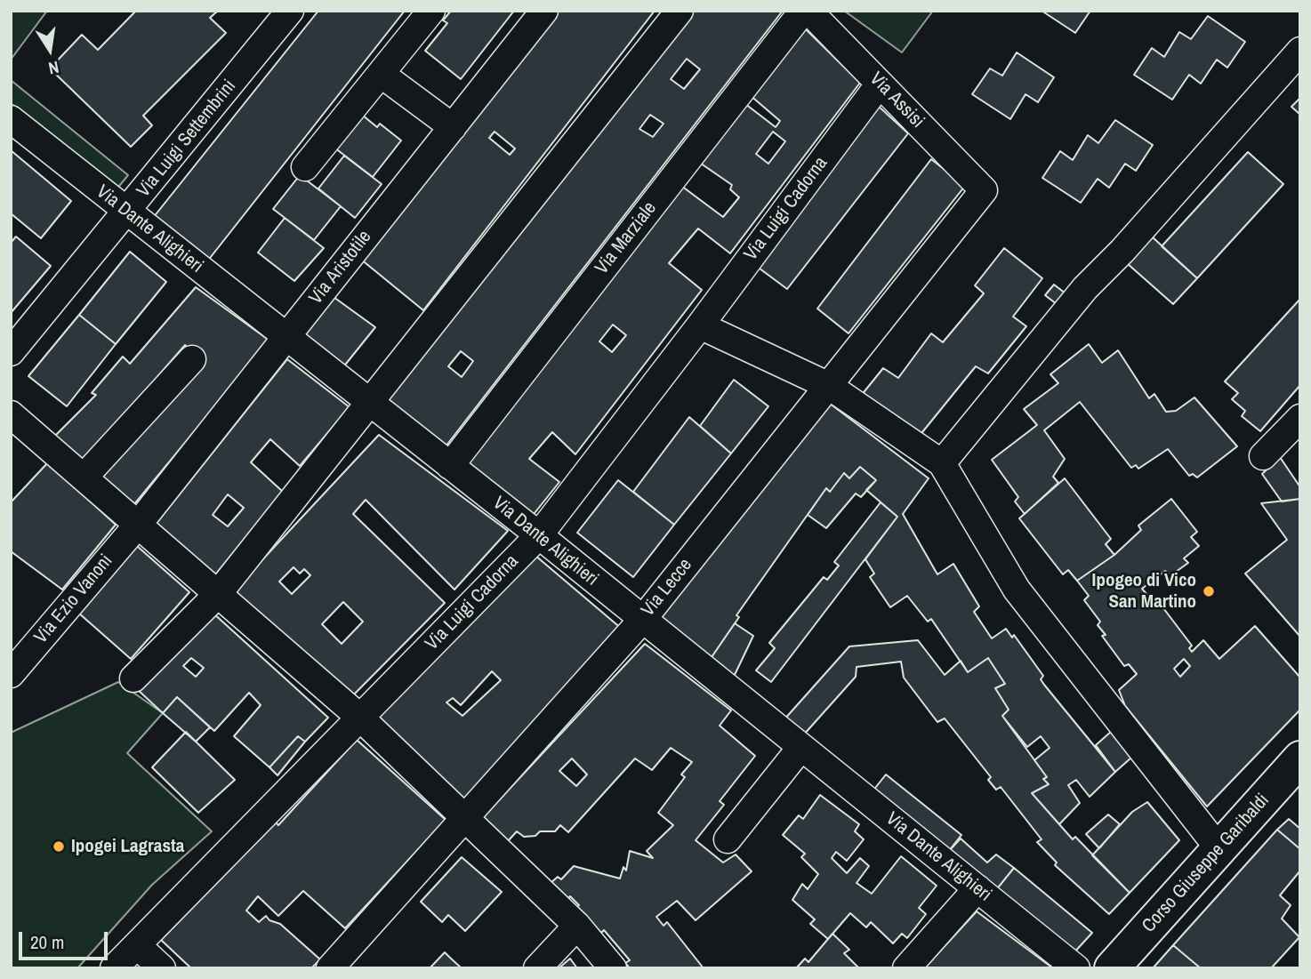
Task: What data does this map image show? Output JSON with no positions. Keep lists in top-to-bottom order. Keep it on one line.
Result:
{"streets":{"street":["Via Assisi","Via Luigi Settembrini","Via Luigi Cadorna","Via Dante Alighieri","Via Marziale","Via Aristotile","Via Lecce","Via Ezio Vanoni","Corso Giuseppe Garibaldi"]},"crossings":[["Via Assisi","Via Luigi Cadorna"],["Via Assisi","Via Lecce"],["Via Luigi Settembrini","Via Dante Alighieri"],["Via Luigi Cadorna","Via Dante Alighieri"],["Via Dante Alighieri","Via Marziale"],["Via Dante Alighieri","Via Aristotile"],["Via Dante Alighieri","Via Lecce"],["Via Aristotile","Via Ezio Vanoni"]],"places":["Ipogeo di Vico San Martino","Ipogei Lagrasta"],"scale_bar":"20 m","north":"bottom"}
